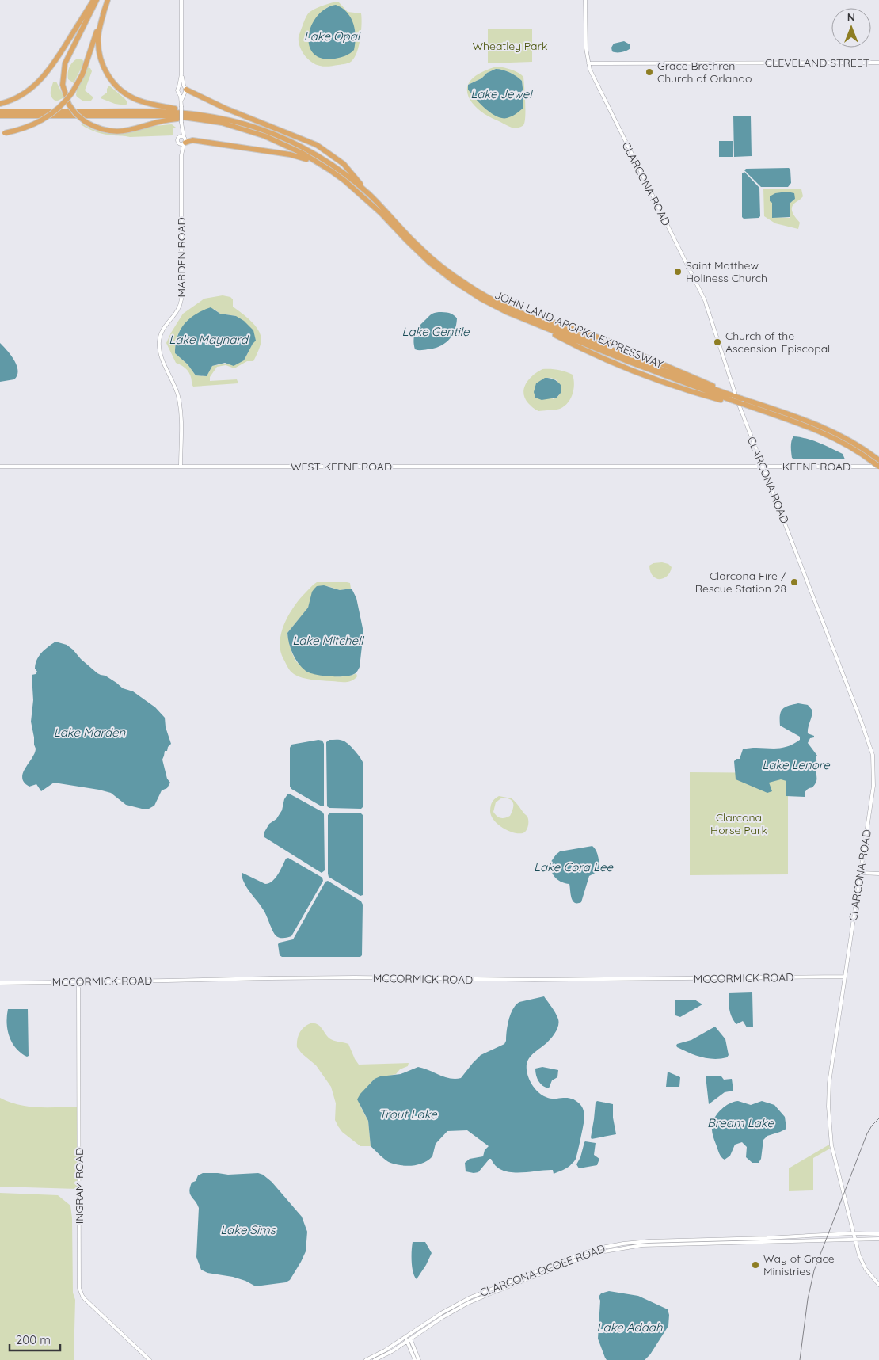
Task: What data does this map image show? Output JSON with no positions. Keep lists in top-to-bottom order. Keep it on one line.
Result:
{"streets":{"highway":["JOHN LAND APOPKA EXPRESSWAY"],"street":["CLEVELAND STREET","CLARCONA ROAD","MARDEN ROAD","WEST KEENE ROAD","KEENE ROAD","MCCORMICK ROAD","INGRAM ROAD","CLARCONA OCOEE ROAD"]},"crossings":[["CLEVELAND STREET","CLARCONA ROAD"],["CLARCONA ROAD","KEENE ROAD"],["CLARCONA ROAD","MCCORMICK ROAD"],["CLARCONA ROAD","CLARCONA OCOEE ROAD"],["MARDEN ROAD","WEST KEENE ROAD"],["WEST KEENE ROAD","KEENE ROAD"],["MCCORMICK ROAD","INGRAM ROAD"]],"water":["Lake Opal","Lake Jewel","Lake Gentile","Lake Maynard","Lake Mitchell","Lake Marden","Lake Lenore","Lake Cora Lee","Trout Lake","Bream Lake","Lake Sims","Lake Addah"],"parks":["Wheatley Park","Clarcona Horse Park"],"places":["Grace Brethren Church of Orlando","Saint Matthew Holiness Church","Church of the Ascension-Episcopal","Clarcona Fire / Rescue Station 28","Way of Grace Ministries"],"scale_bar":"200 m","north":"top"}
